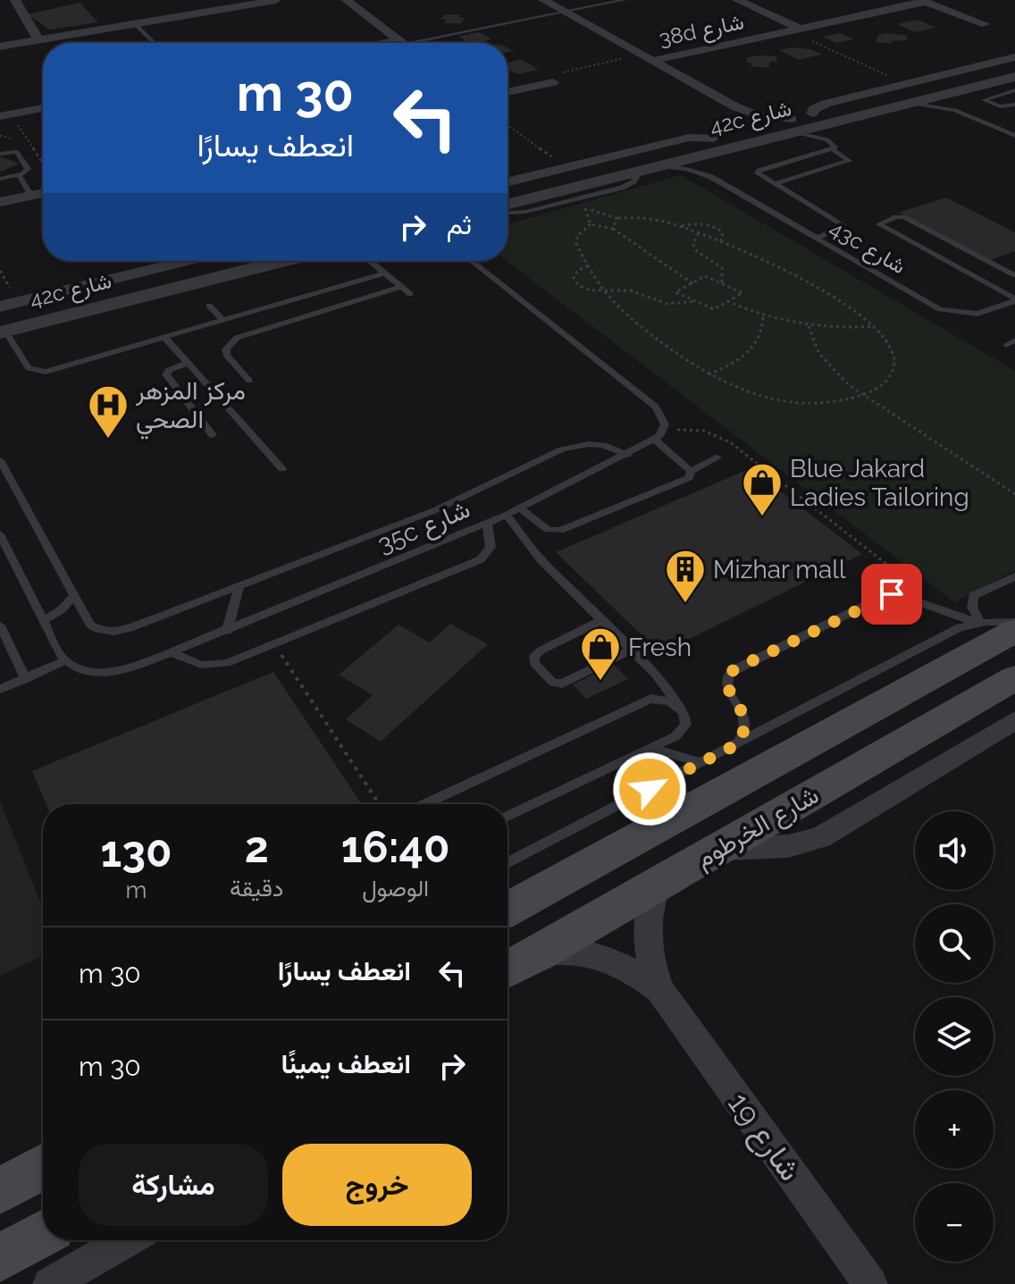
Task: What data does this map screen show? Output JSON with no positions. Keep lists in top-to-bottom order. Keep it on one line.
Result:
{"streets":{"main road":["شارع الخرطوم"],"street":["38d شارع","42c شارع","شارع 19"],"lane":["43c شارع","35c شارع"]},"crossings":[["42c شارع","43c شارع"],["شارع الخرطوم","شارع 19"]],"places":{"hospital":["مركز المزهر الصحي"],"shop":["Blue Jakard Ladies Tailoring","Fresh"],"building":["Mizhar mall"]},"page":{"turn":["30 m","انعطف يسارًا"],"then":"ثم","eta":["16:40","الوصول","2","دقيقة","130","m"],"map_buttons":["+","−"],"list":[{"name":"انعطف يسارًا","value":"30 m"},{"name":"انعطف يمينًا","value":"30 m"}],"buttons":["خروج","مشاركة"]}}
